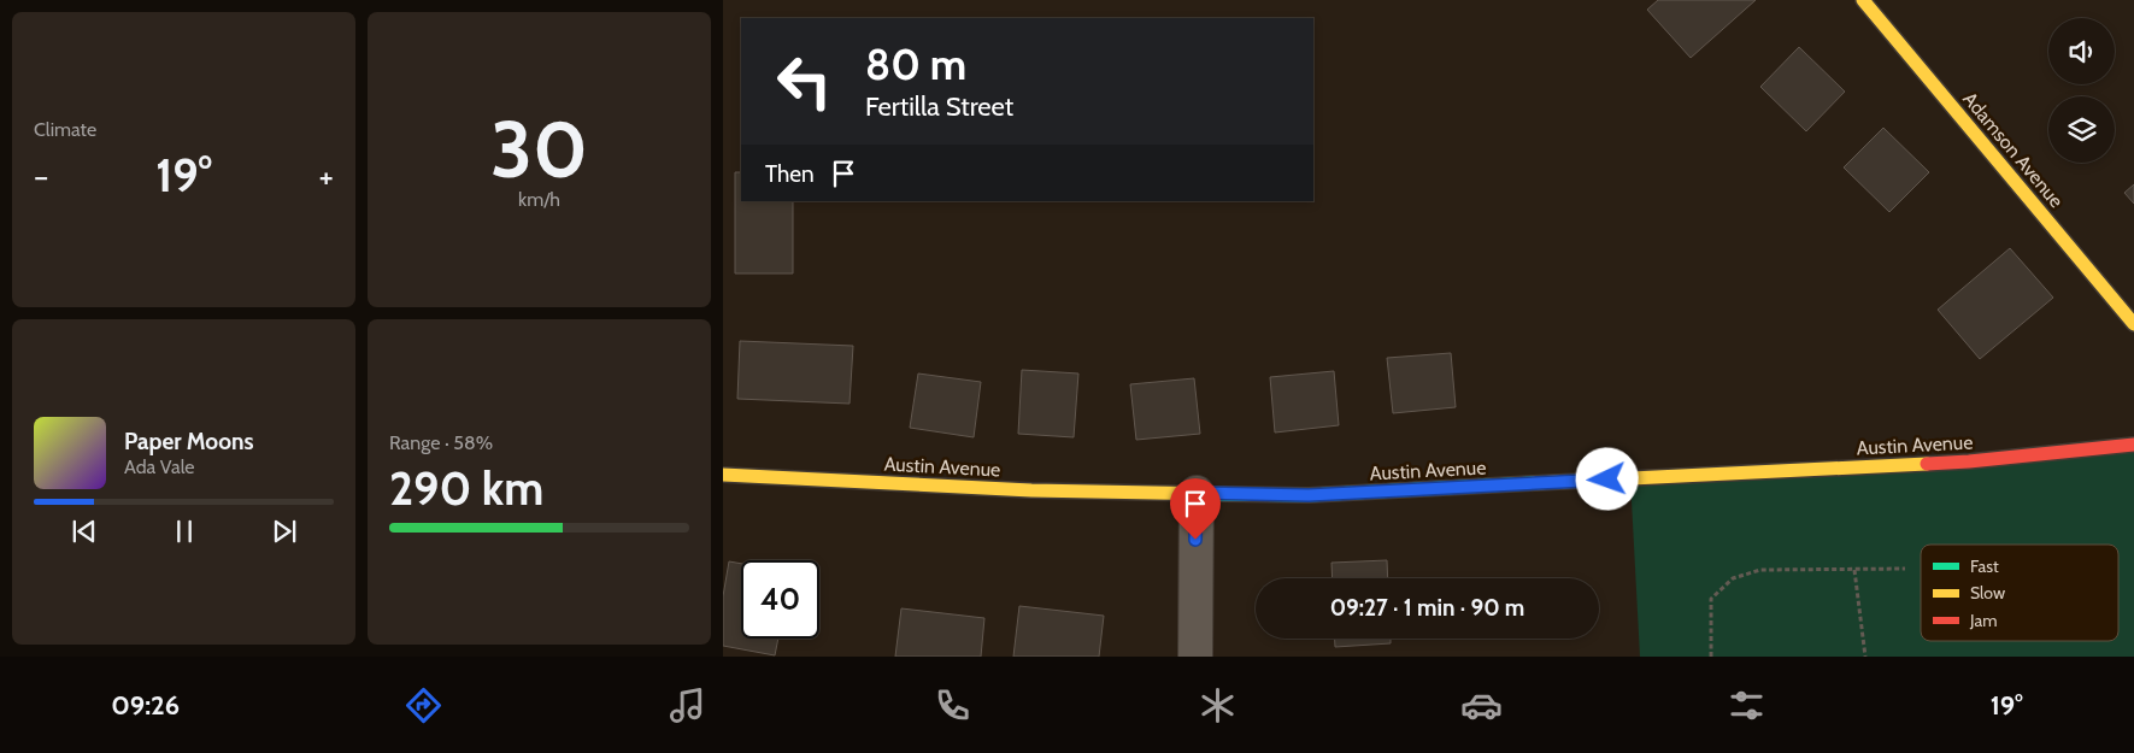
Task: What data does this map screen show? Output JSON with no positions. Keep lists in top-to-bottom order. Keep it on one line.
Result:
{"streets":{"street":["Adamson Avenue","Austin Avenue"]},"legend":["Fast","Slow","Jam"],"page":{"tile":["Climate",["30","km/h"],["Range · 58%","290 km"]],"turn":["80 m","Fertilla Street"],"then":"Then","heat":["−","19°","+"],"song":["Paper Moons","Ada Vale"],"limit":"40","trip":"09:27 · 1 min · 90 m","tabs":["09:26","19°"]}}
